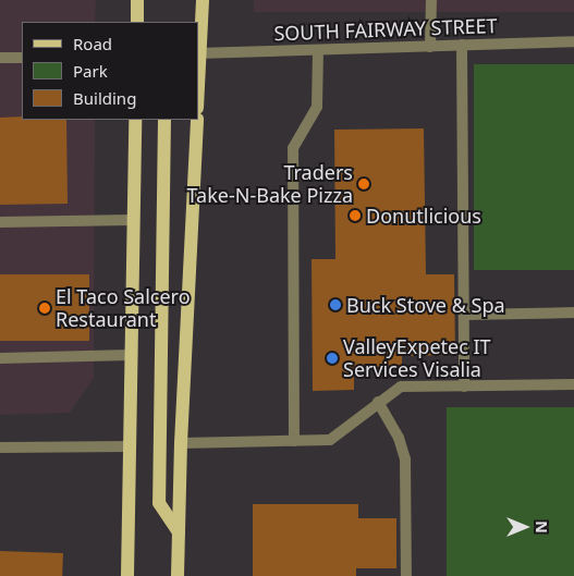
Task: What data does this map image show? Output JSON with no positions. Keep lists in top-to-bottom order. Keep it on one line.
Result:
{"streets":{"street":["SOUTH FAIRWAY STREET"]},"places":["Traders Take-N-Bake Pizza","Donutlicious","Buck Stove & Spa","El Taco Salcero Restaurant","ValleyExpetec IT Services Visalia"],"legend":["Road","Park","Building"],"north":"right"}
